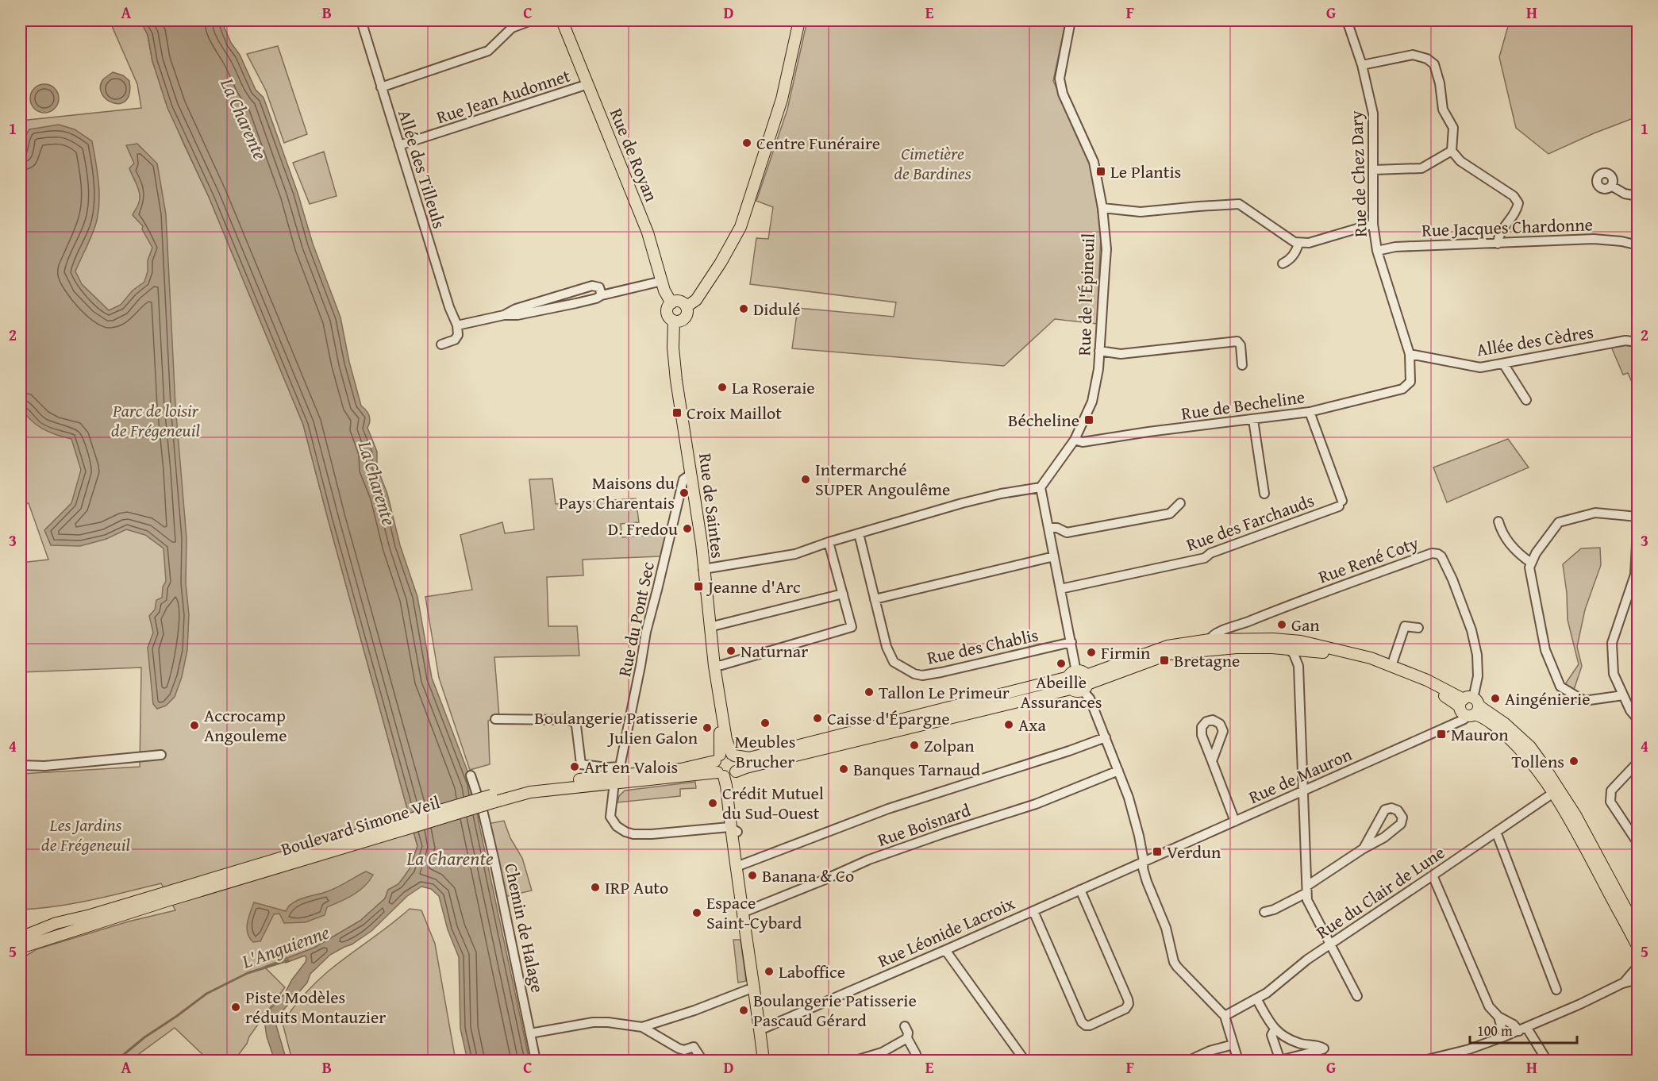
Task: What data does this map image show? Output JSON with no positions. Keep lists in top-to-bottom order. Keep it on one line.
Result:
{"streets":{"main road":["Rue de Royan","Rue de Saintes","Boulevard Simone Veil"],"street":["Rue Jean Audonnet","Allée des Tilleuls","Rue de Chez Dary","Rue Jacques Chardonne","Rue de l'Épineuil","Allée des Cèdres","Rue de Becheline","Rue des Farchauds","Rue René Coty","Rue du Pont Sec","Rue des Chablis","Rue de Mauron","Rue Boisnard","Rue du Clair de Lune","Chemin de Halage","Rue Léonide Lacroix"]},"crossings":[["Rue Jean Audonnet","Rue de Royan"],["Rue Jean Audonnet","Allée des Tilleuls"],["Rue de Royan","Rue de Saintes"],["Rue de Chez Dary","Rue Jacques Chardonne"],["Rue de Chez Dary","Allée des Cèdres"],["Rue de Chez Dary","Rue de Becheline"],["Rue de l'Épineuil","Rue de Becheline"],["Rue de Becheline","Rue des Farchauds"],["Rue de Saintes","Rue du Pont Sec"],["Rue de Saintes","Boulevard Simone Veil"],["Rue René Coty","Rue de Mauron"],["Rue du Pont Sec","Boulevard Simone Veil"],["Rue de Mauron","Rue Léonide Lacroix"]],"water":["La Charente","L'Anguienne"],"parks":["Cimetière de Bardines","Parc de loisir de Frégeneuil","Les Jardins de Frégeneuil"],"places":{"other":["Centre Funéraire","Didulé","La Roseraie","Intermarché SUPER Angoulême","Maisons du Pays Charentais","D. Fredou","Gan","Naturnar","Firmin","Abeille Assurances","Tallon Le Primeur","Aingénierie","Caisse d'Épargne","Meubles Brucher","Axa","Accrocamp Angouleme","Boulangerie Patisserie Julien Galon","Zolpan","Tollens","Art en Valois","Banques Tarnaud","Crédit Mutuel du Sud-Ouest","Banana & Co","IRP Auto","Espace Saint-Cybard","Laboffice","Piste Modèles réduits Montauzier","Boulangerie Patisserie Pascaud Gérard"],"transit":["Le Plantis","Croix Maillot","Bécheline","Jeanne d'Arc","Bretagne","Mauron","Verdun"]},"scale_bar":"100 m","grid":{"columns":["A","B","C","D","E","F","G","H"],"rows":["1","2","3","4","5"]}}
